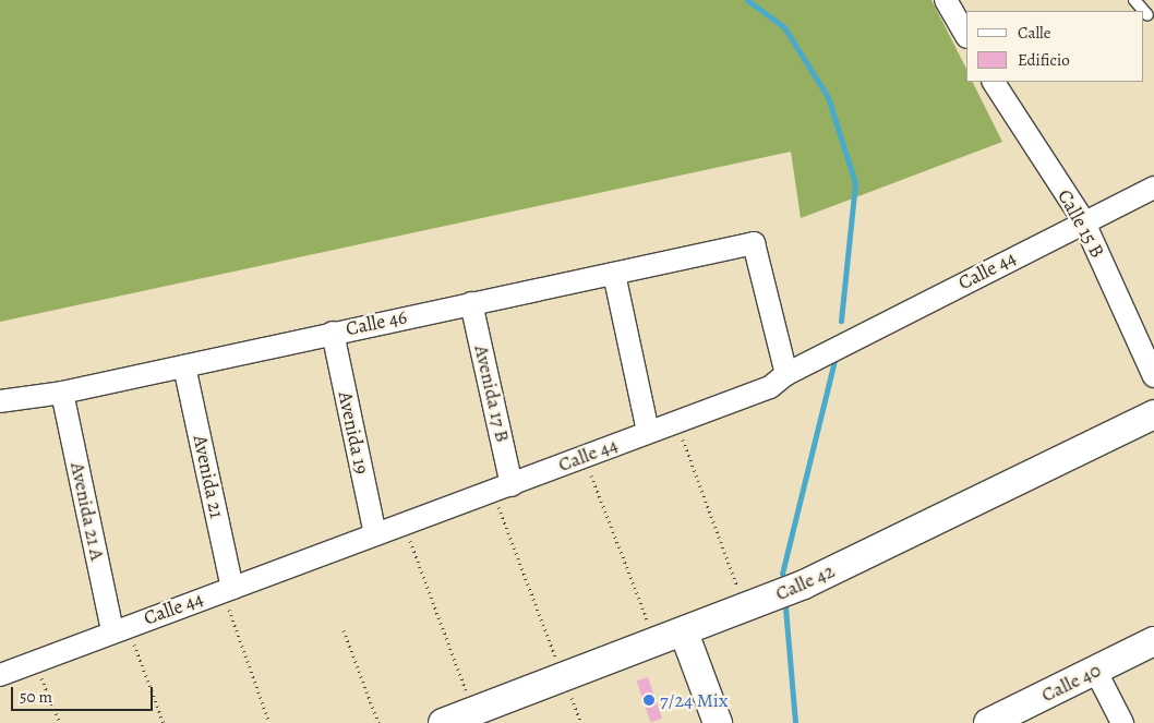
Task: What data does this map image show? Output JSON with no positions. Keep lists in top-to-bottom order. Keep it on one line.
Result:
{"streets":{"street":["Calle 15 B","Calle 44","Calle 46","Avenida 17 B","Avenida 19","Avenida 21","Avenida 21 A","Calle 42","Calle 40"]},"crossings":[["Calle 15 B","Calle 44"],["Calle 44","Calle 46"],["Calle 44","Avenida 17 B"],["Calle 44","Avenida 19"],["Calle 44","Avenida 21"],["Calle 44","Avenida 21 A"],["Calle 46","Avenida 17 B"],["Calle 46","Avenida 19"],["Calle 46","Avenida 21"],["Calle 46","Avenida 21 A"]],"places":["7/24 Mix"],"legend":["Calle","Edificio"],"scale_bar":"50 m"}
